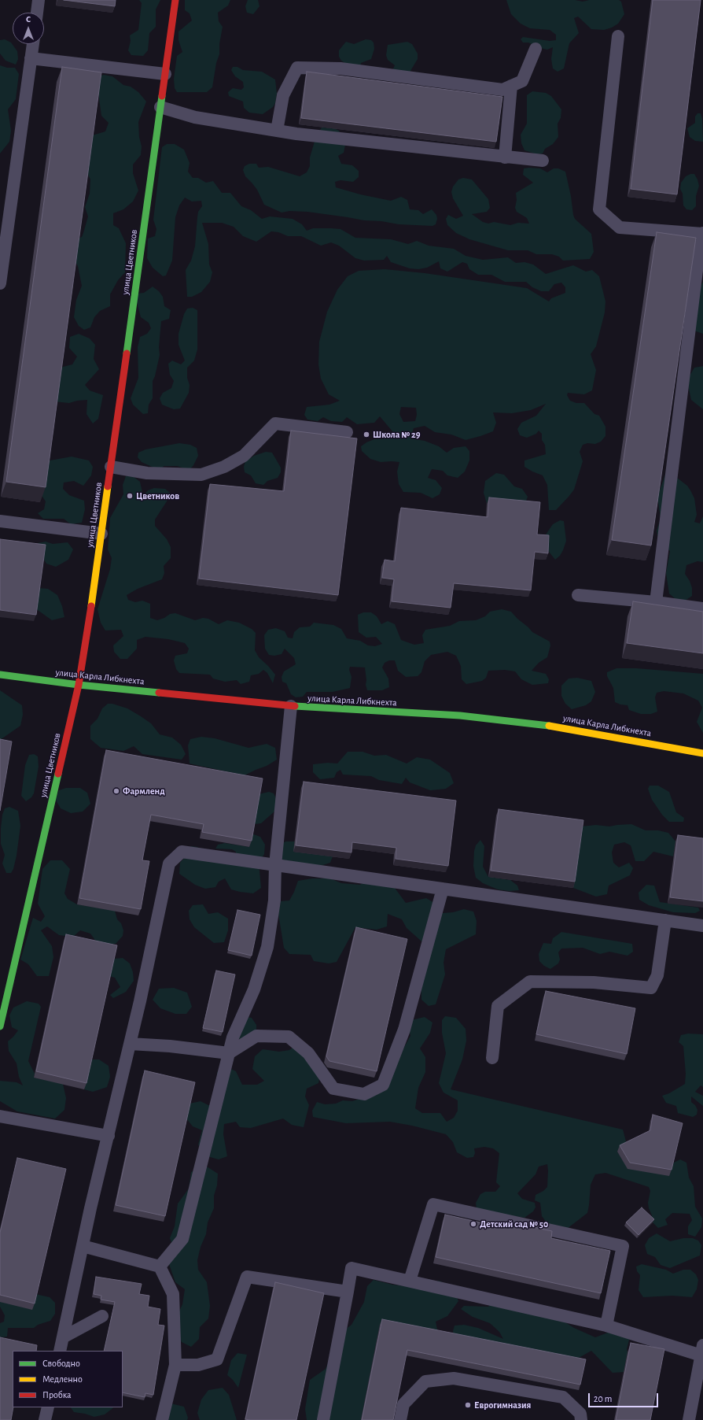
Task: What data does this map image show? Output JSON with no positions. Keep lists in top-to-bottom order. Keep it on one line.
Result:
{"streets":{"street":["улица Цветников","улица Карла Либкнехта"]},"crossings":[["улица Цветников","улица Карла Либкнехта"]],"places":["Школа № 29","Цветников","Фармленд","Детский сад № 50","Еврогимназия"],"legend":["Свободно","Медленно","Пробка"],"scale_bar":"20 m","north":"top"}
